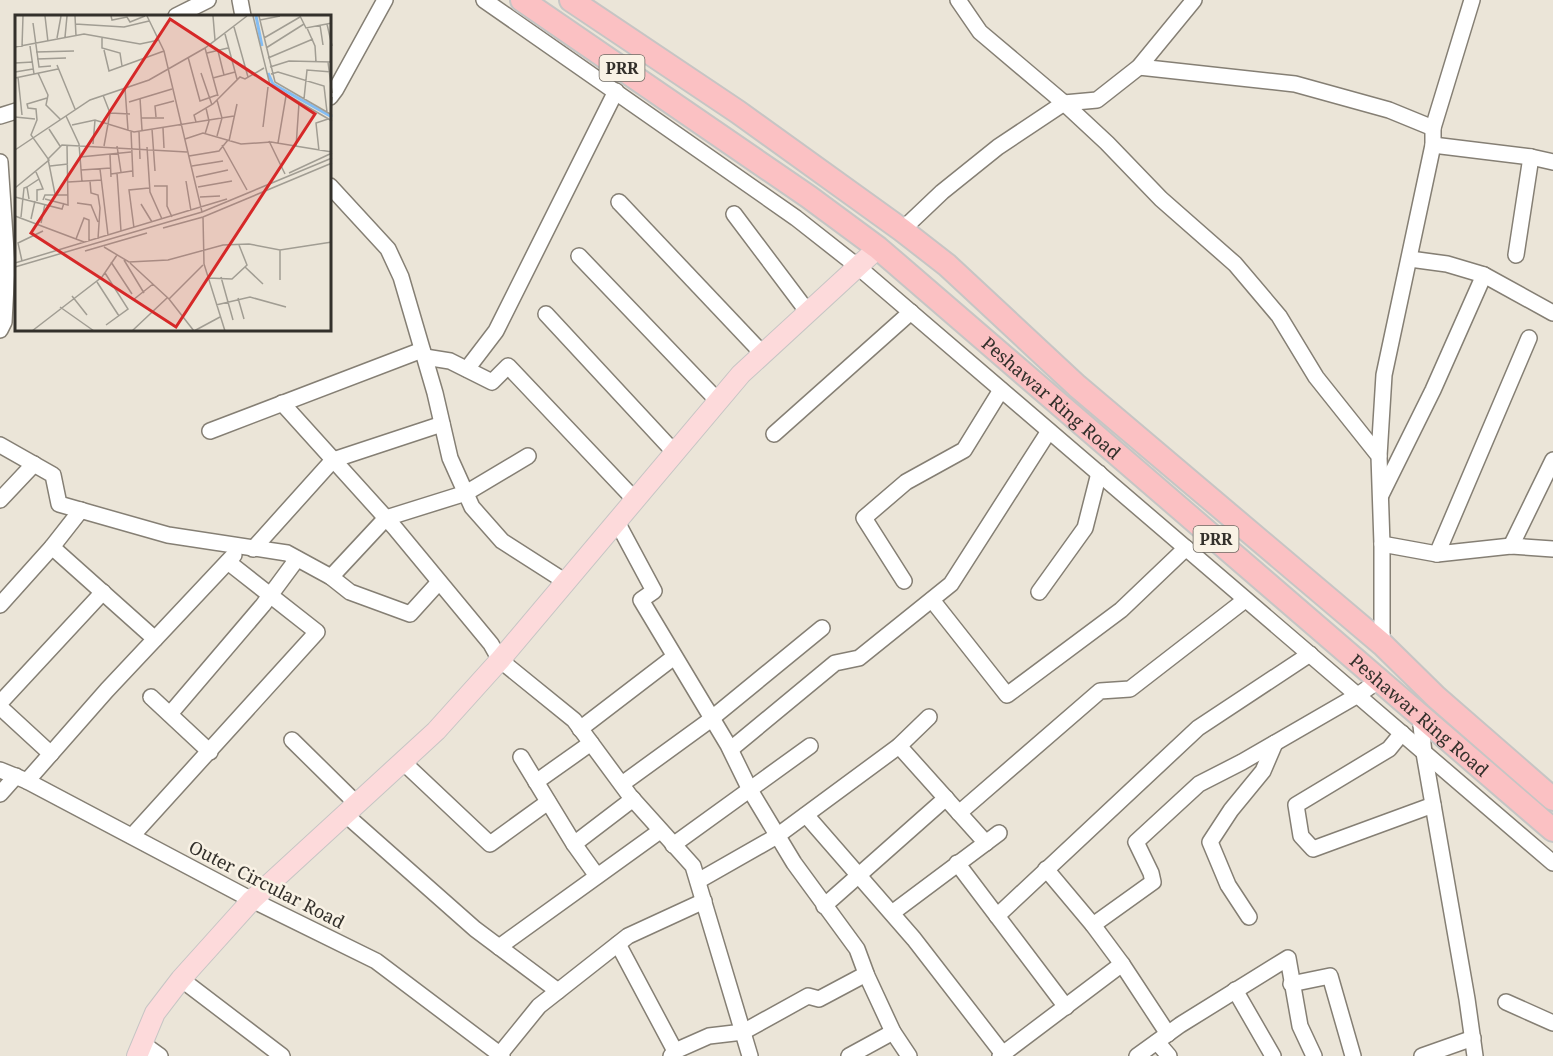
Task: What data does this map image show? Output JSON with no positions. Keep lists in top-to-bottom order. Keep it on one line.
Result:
{"streets":{"highway":["PRR","Peshawar Ring Road"],"street":["Outer Circular Road"]}}
